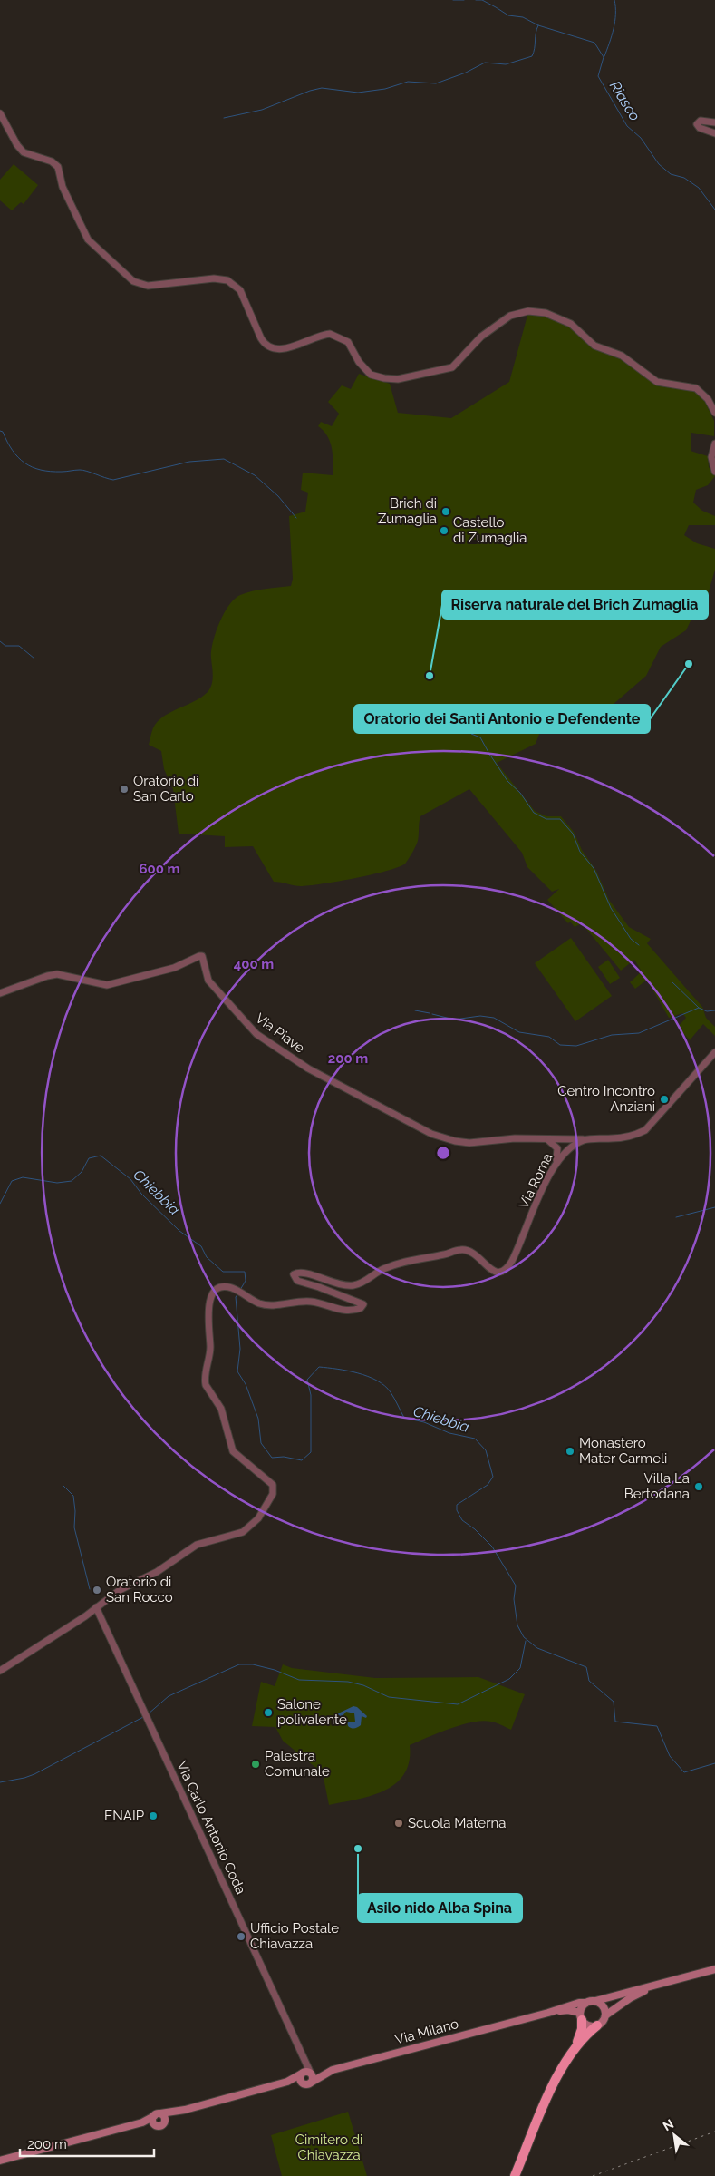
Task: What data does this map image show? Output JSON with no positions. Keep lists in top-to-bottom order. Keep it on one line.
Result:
{"streets":{"main road":["Via Milano"],"street":["Via Piave","Via Roma","Via Carlo Antonio Coda"]},"crossings":[["Via Piave","Via Roma"],["Via Roma","Via Carlo Antonio Coda"],["Via Carlo Antonio Coda","Via Milano"]],"water":["Riasco","Chiebbia"],"parks":["Cimitero di Chiavazza"],"places":["Brich di Zumaglia","Castello di Zumaglia","Oratorio dei Santi Antonio e Defendente","Riserva naturale del Brich Zumaglia","Oratorio di San Carlo","Centro Incontro Anziani","Monastero Mater Carmeli","Villa La Bertodana","Oratorio di San Rocco","Salone polivalente","Palestra Comunale","ENAIP","Scuola Materna","Asilo nido Alba Spina","Ufficio Postale Chiavazza"],"scale_bar":"200 m","north":"top left","rings":["600 m","400 m","200 m"]}
